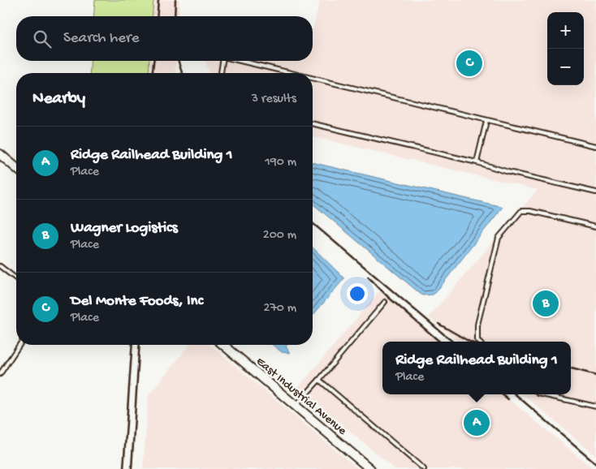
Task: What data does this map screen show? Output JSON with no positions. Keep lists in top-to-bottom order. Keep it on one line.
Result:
{"streets":{"street":["East Industrial Avenue"]},"page":{"map_buttons":["+","−"],"search":"Search here","pins":["C","B","A"],"heading":["Nearby","3 results"],"list":[{"mark":"A","name":"Ridge Railhead Building 1","note":"Place","value":"190 m"},{"mark":"B","name":"Wagner Logistics","note":"Place","value":"200 m"},{"mark":"C","name":"Del Monte Foods, Inc","note":"Place","value":"270 m"}],"popup":["Ridge Railhead Building 1","Place"]}}
